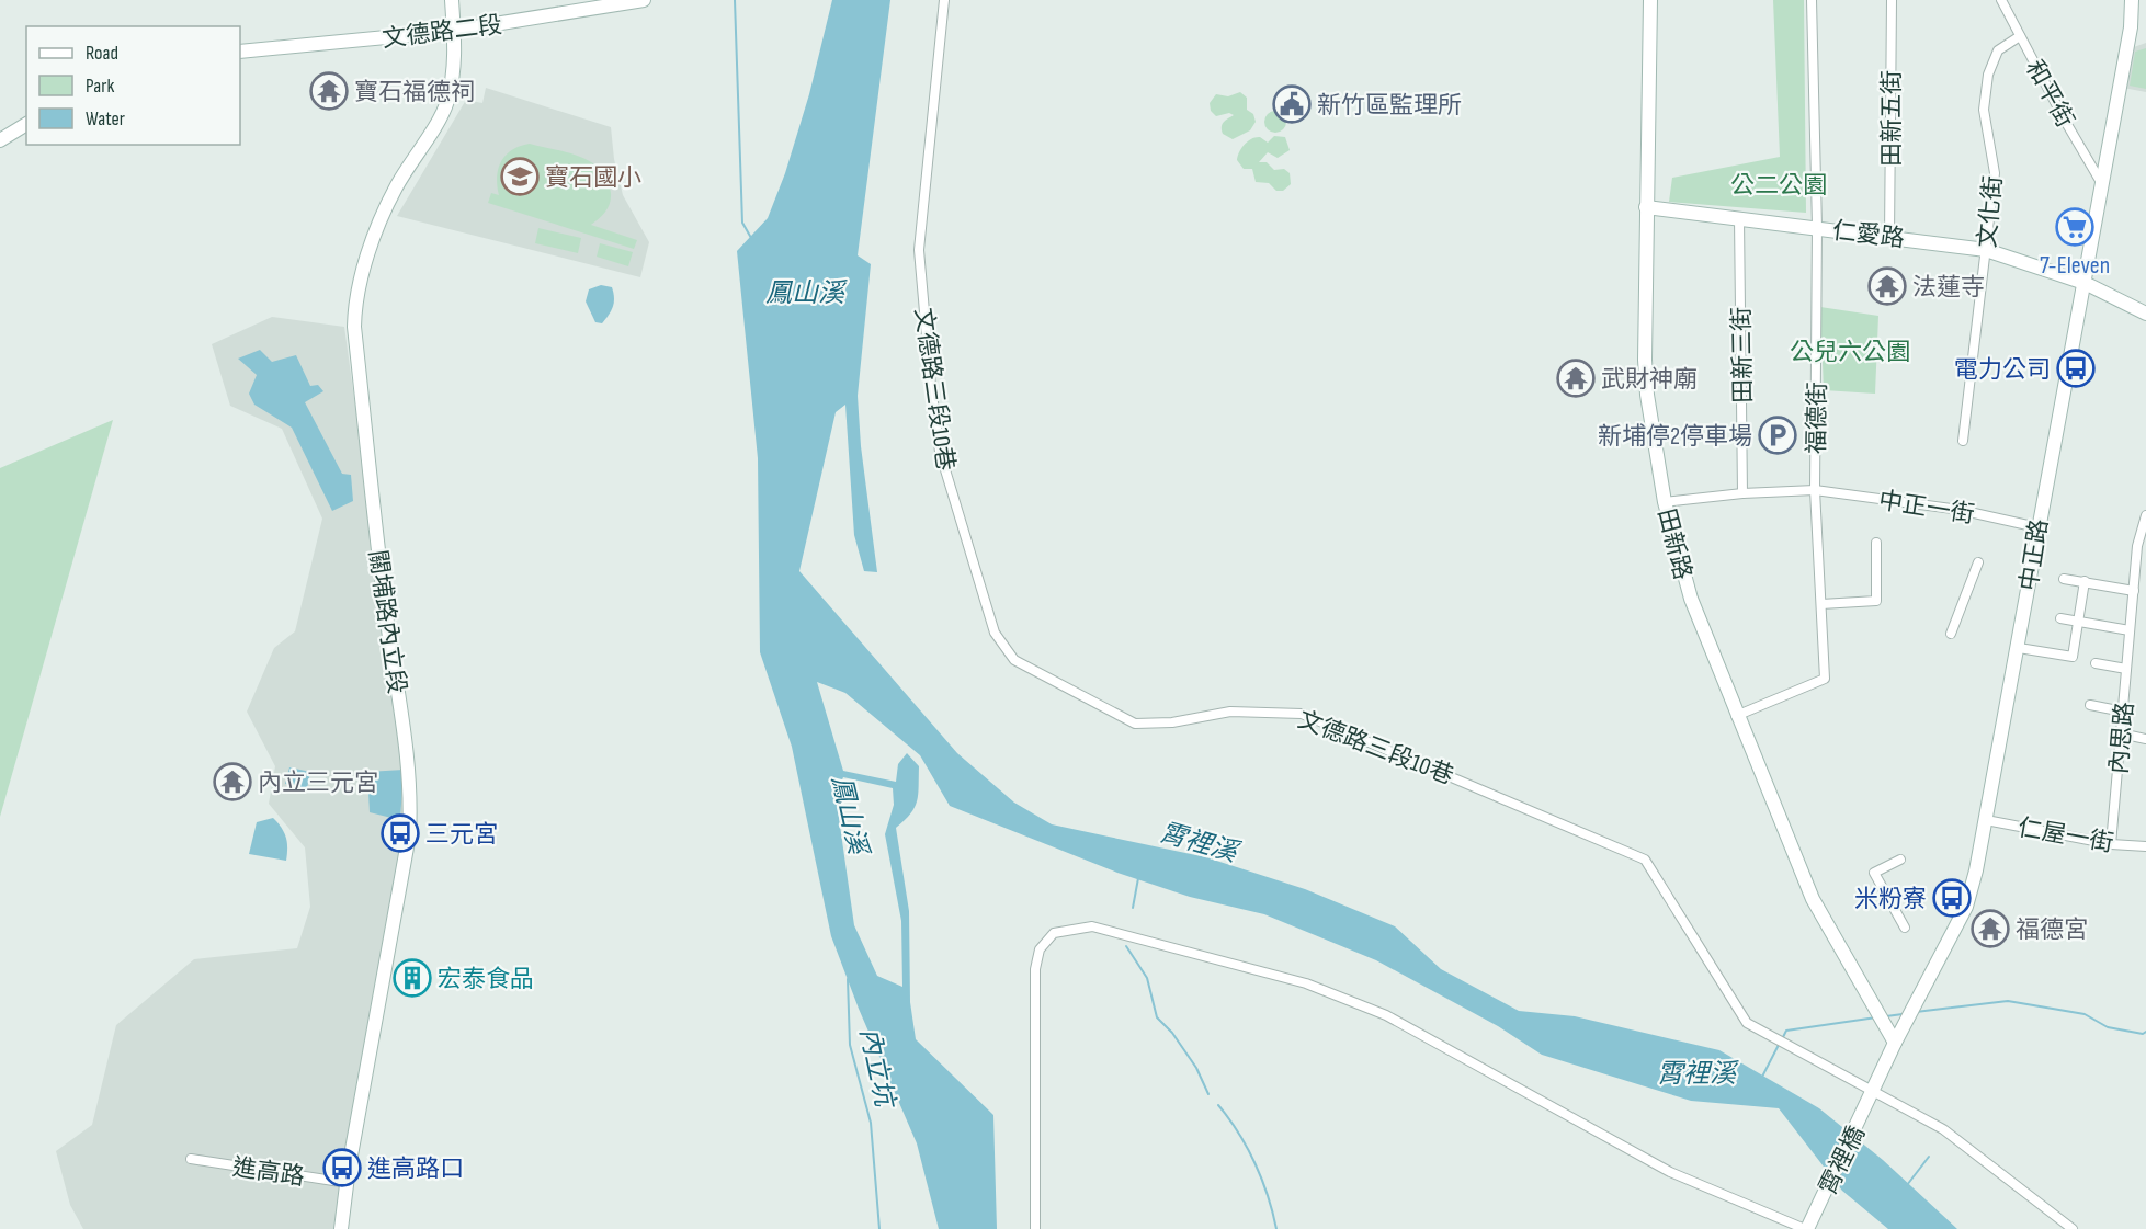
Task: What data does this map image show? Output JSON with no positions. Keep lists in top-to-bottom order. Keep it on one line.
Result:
{"streets":{"street":["文德路二段","和平街","田新五街","文化街","仁愛路","田新三街","文德路三段10巷","福德街","中正一街","田新路","中正路","關埔路內立段","內思路","仁屋一街","霄裡橋","進高路"]},"crossings":[["文德路二段","關埔路內立段"],["和平街","文化街"],["和平街","中正路"],["田新五街","仁愛路"],["文化街","仁愛路"],["仁愛路","田新三街"],["仁愛路","福德街"],["仁愛路","田新路"],["仁愛路","中正路"],["田新三街","中正一街"],["文德路三段10巷","中正路"],["文德路三段10巷","霄裡橋"],["福德街","中正一街"],["福德街","田新路"],["中正一街","田新路"],["中正一街","中正路"],["田新路","中正路"],["中正路","仁屋一街"],["中正路","霄裡橋"],["關埔路內立段","進高路"],["內思路","仁屋一街"]],"water":["鳳山溪","霄裡溪","內立坑"],"parks":["公二公園","公兒六公園"],"places":{"temple":["寶石福德祠","法蓮寺","武財神廟","內立三元宮","福德宮"],"public building":["新竹區監理所"],"school or university":["寶石國小"],"supermarket":["7-Eleven"],"bus stop":["電力公司","三元宮","米粉寮","進高路口"],"parking":["新埔停2停車場"],"building":["宏泰食品"]},"legend":["Road","Park","Water"]}
